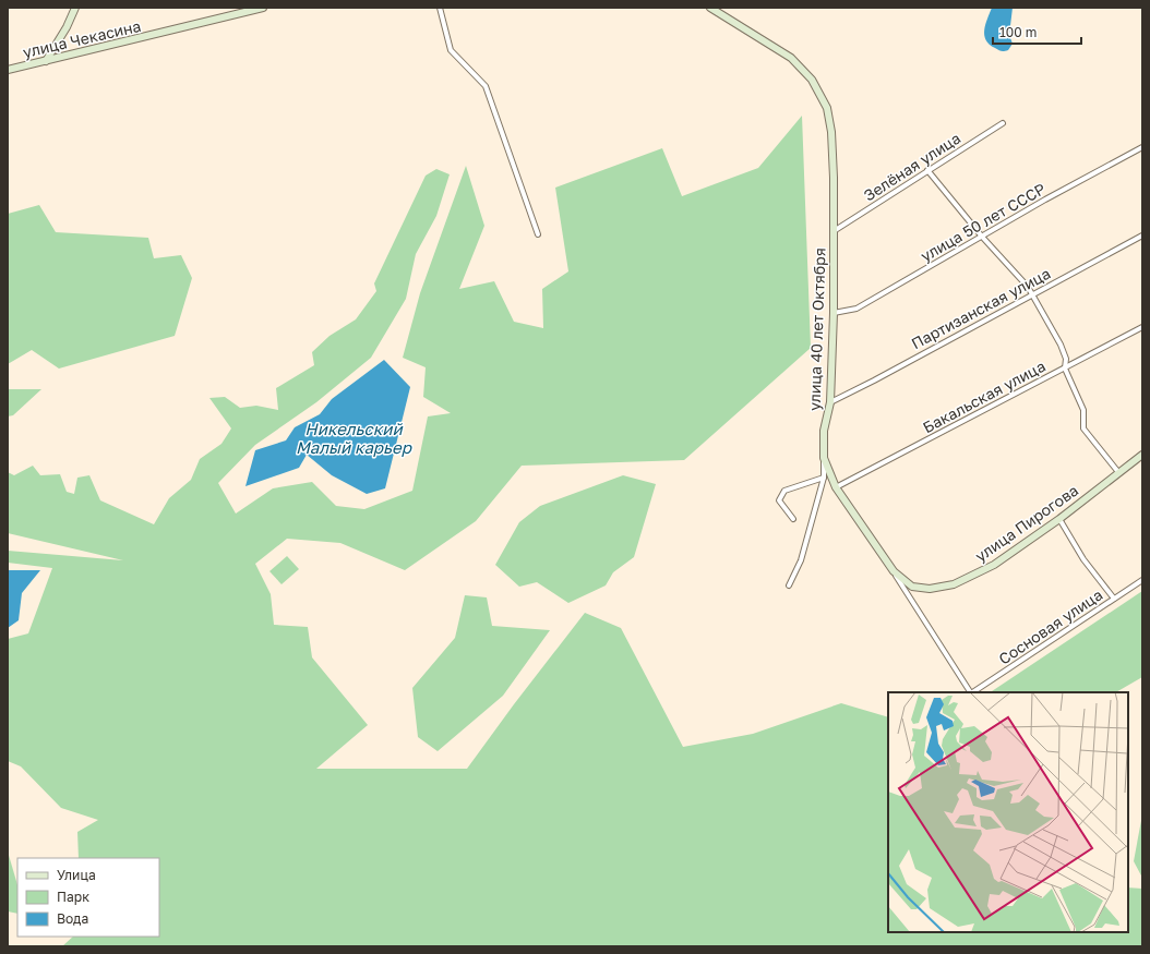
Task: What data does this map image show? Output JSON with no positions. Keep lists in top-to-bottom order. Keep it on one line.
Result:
{"streets":{"street":["улица Чекасина","Зелёная улица","улица 50 лет СССР","Партизанская улица","улица 40 лет Октября","Бакальская улица","улица Пирогова","Сосновая улица"]},"crossings":[["Зелёная улица","улица 40 лет Октября"],["улица 50 лет СССР","улица 40 лет Октября"],["Партизанская улица","улица 40 лет Октября"],["улица 40 лет Октября","Бакальская улица"],["улица 40 лет Октября","улица Пирогова"]],"water":["Никельский Малый карьер"],"legend":["Улица","Парк","Вода"],"scale_bar":"100 m"}
